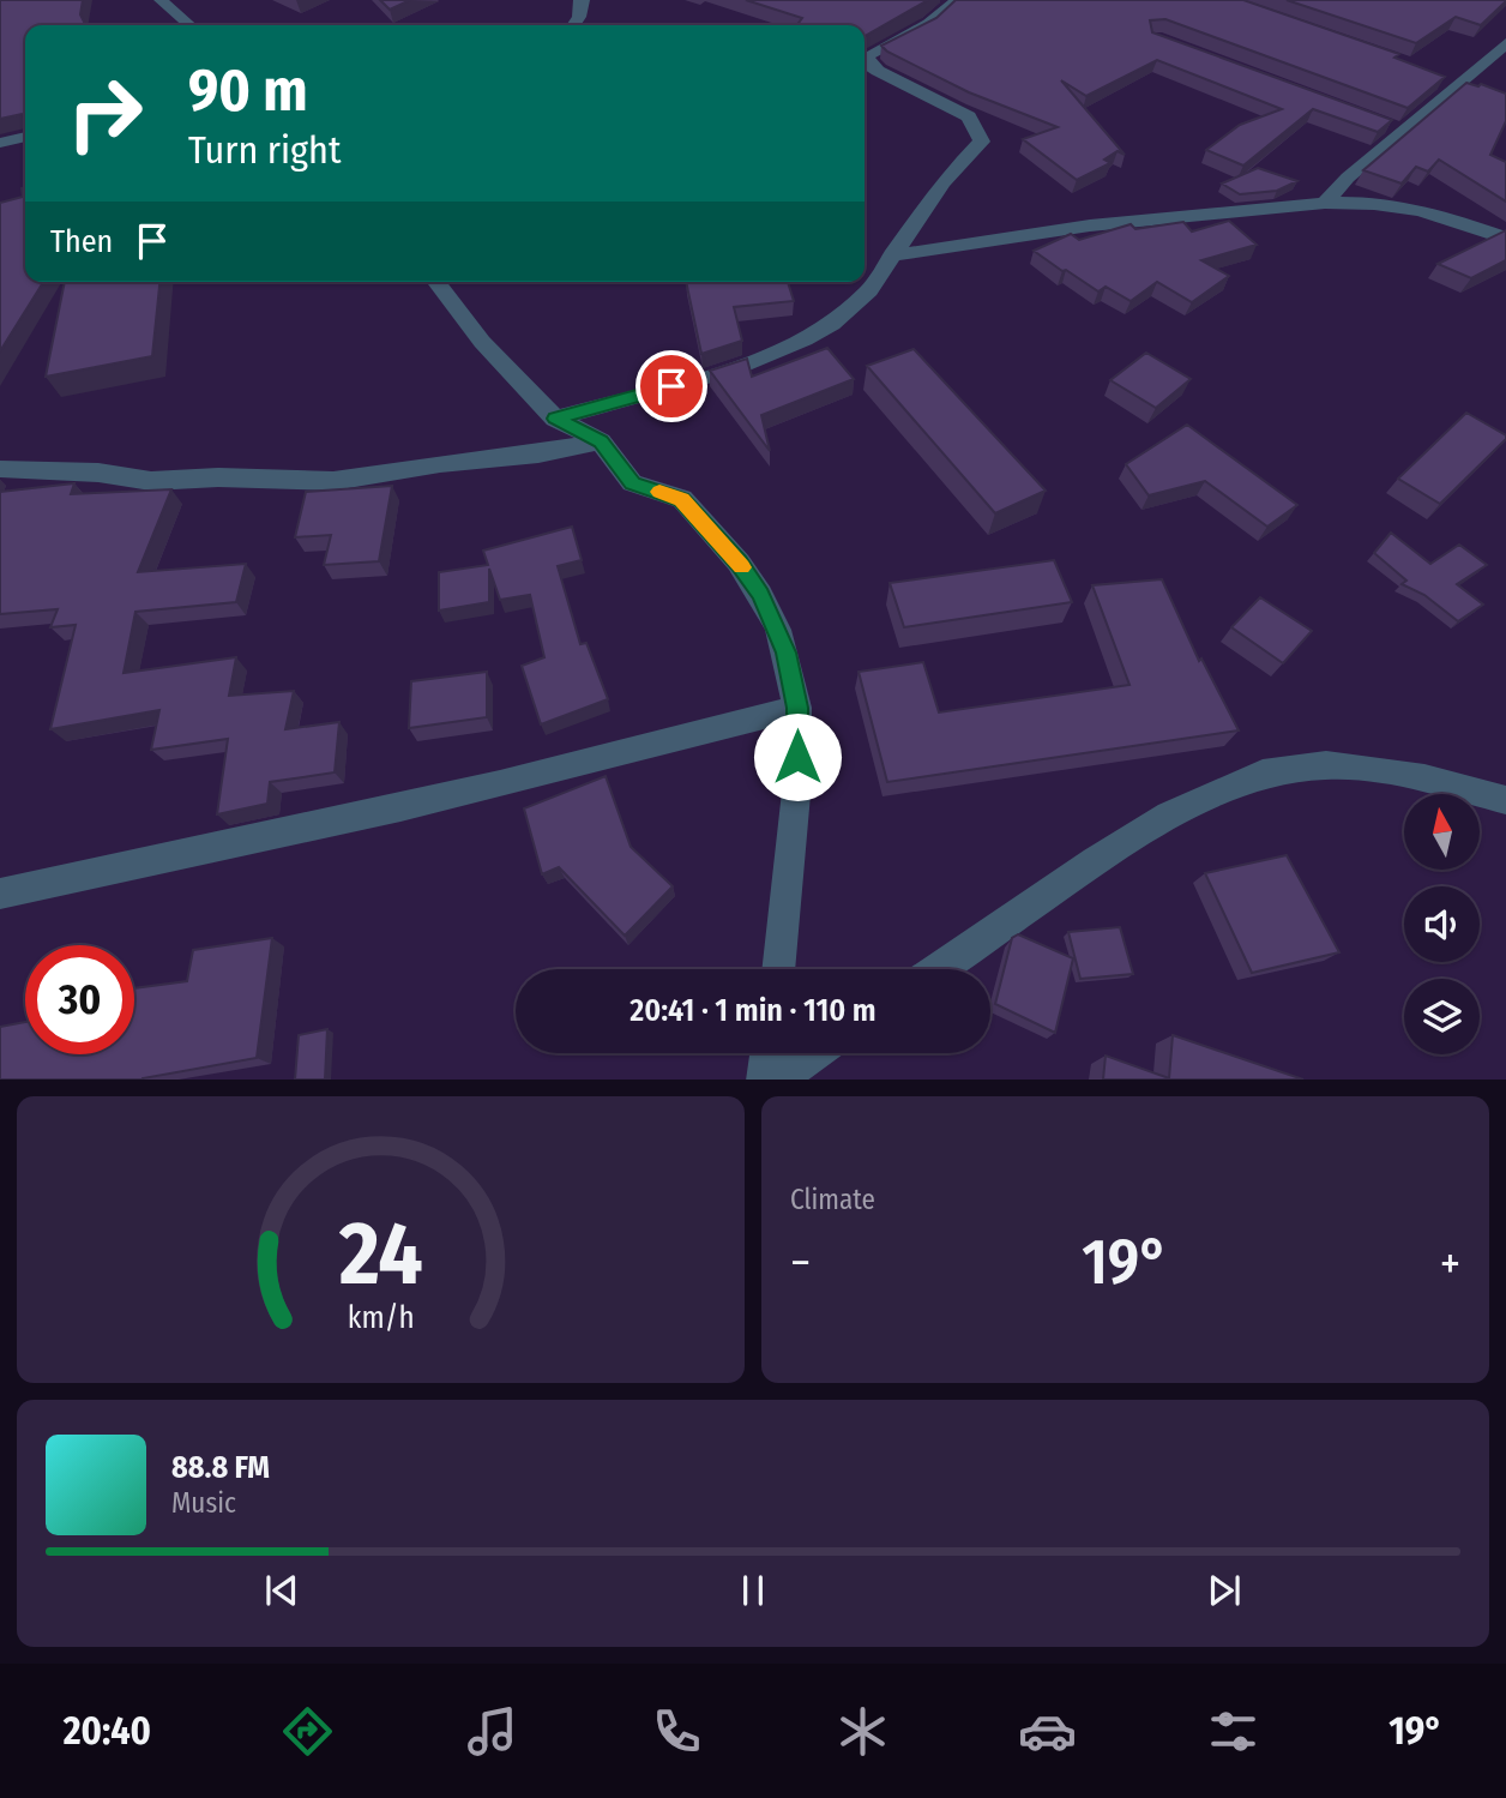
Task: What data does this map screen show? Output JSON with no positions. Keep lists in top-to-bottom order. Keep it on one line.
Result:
{"north":"top","page":{"turn":["90 m","Turn right"],"then":"Then","limit":"30","trip":"20:41 · 1 min · 110 m","tile":"Climate","heat":["−","19°","+"],"song":["88.8 FM","Music"],"tabs":["20:40","19°"],"gauge":["24","km/h"]}}
